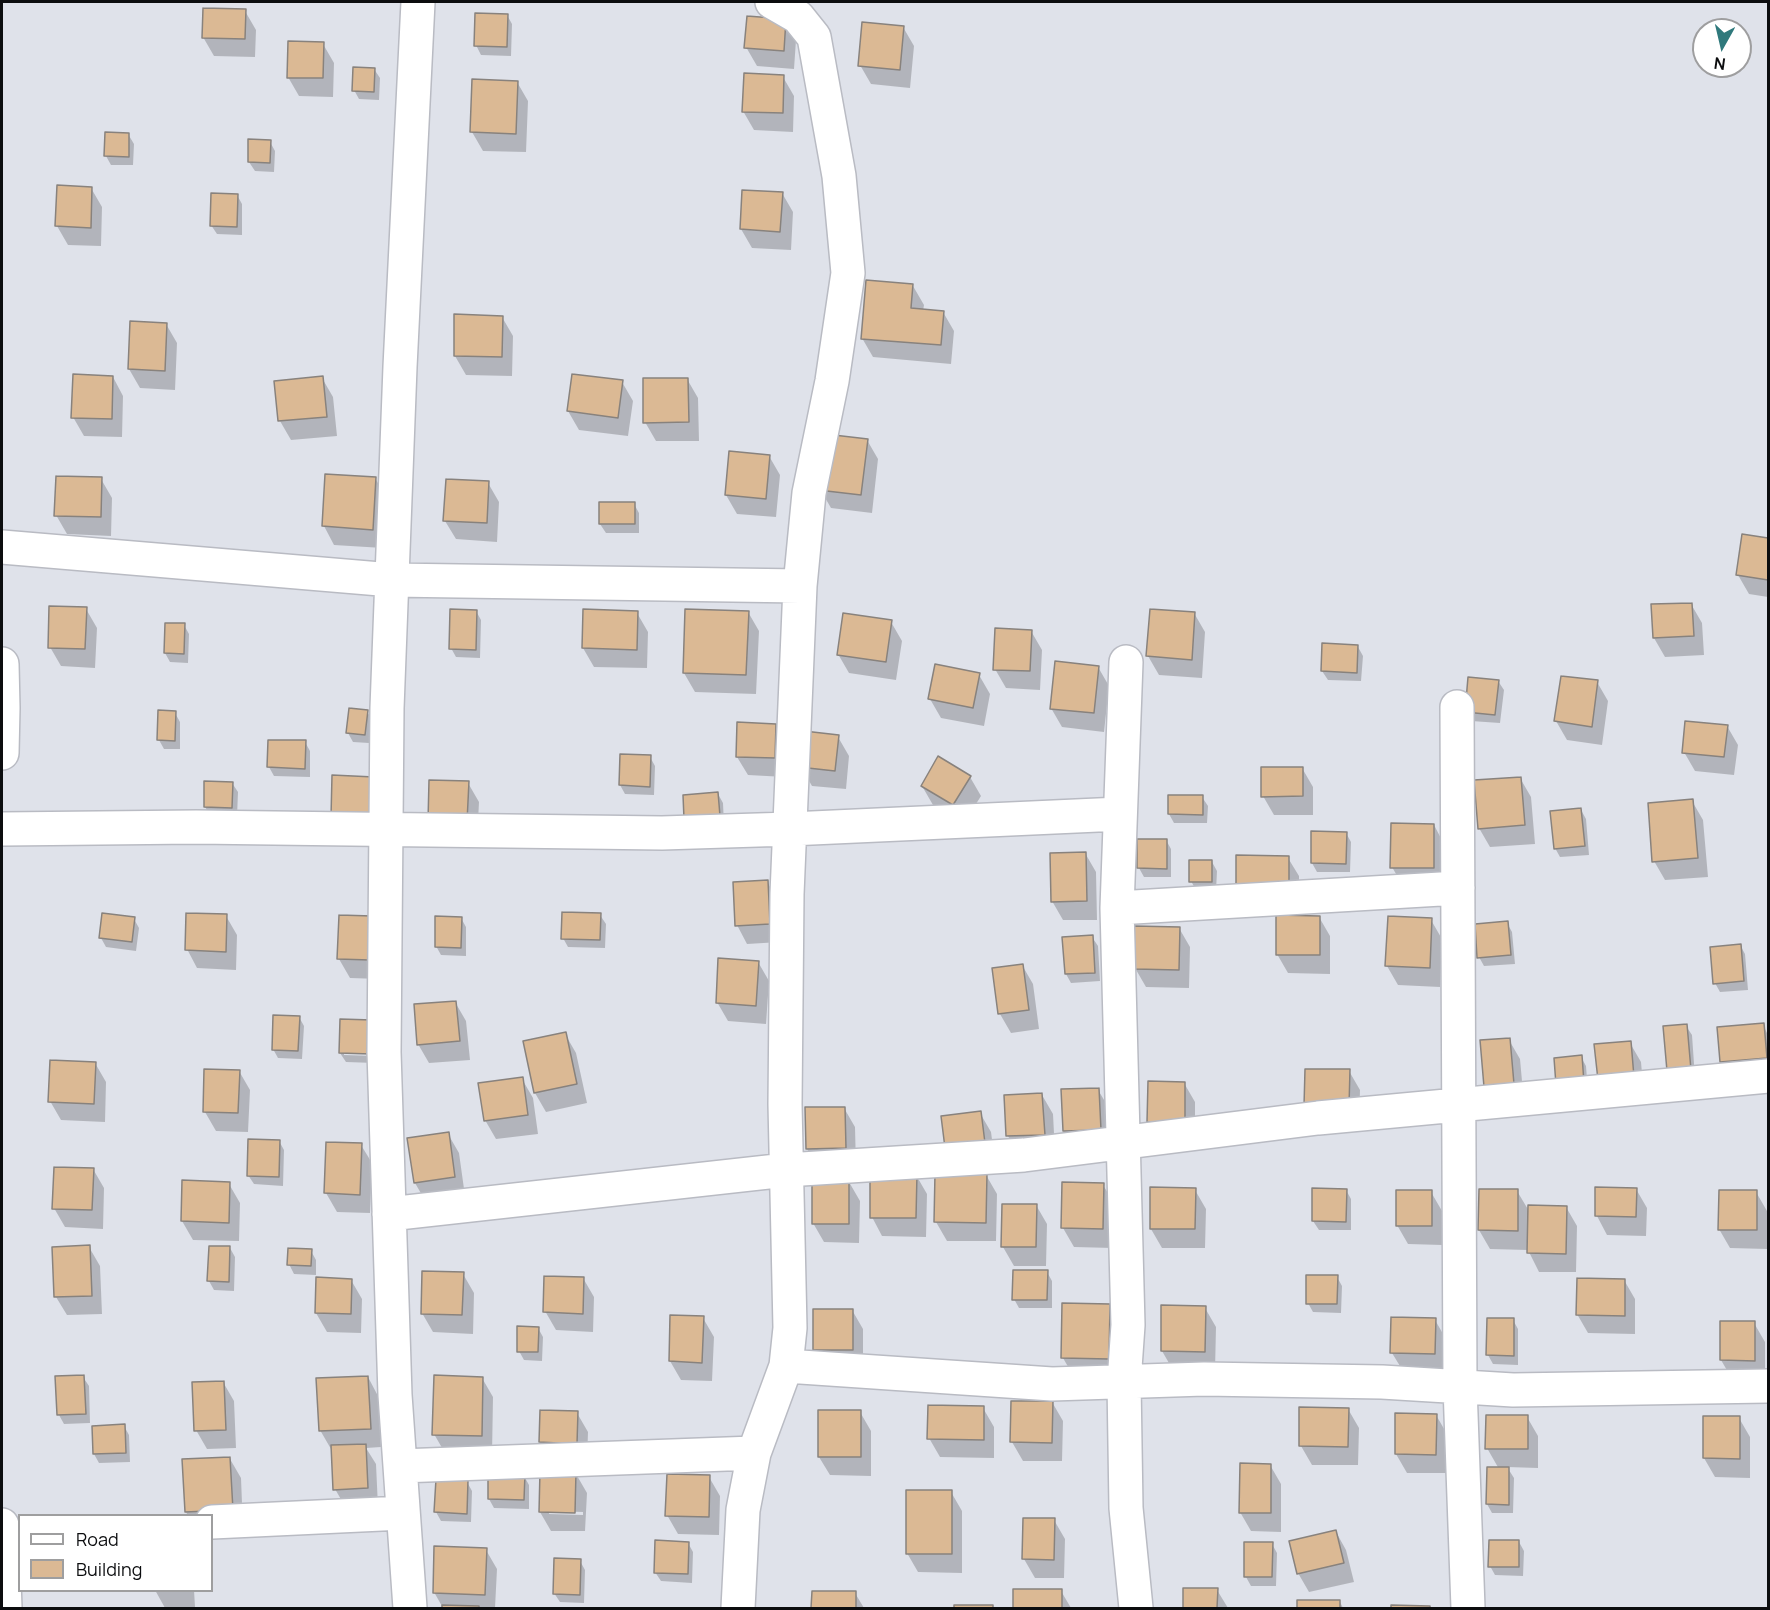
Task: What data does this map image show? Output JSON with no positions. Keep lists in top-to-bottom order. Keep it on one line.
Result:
{"legend":["Road","Building"],"north":"bottom"}
